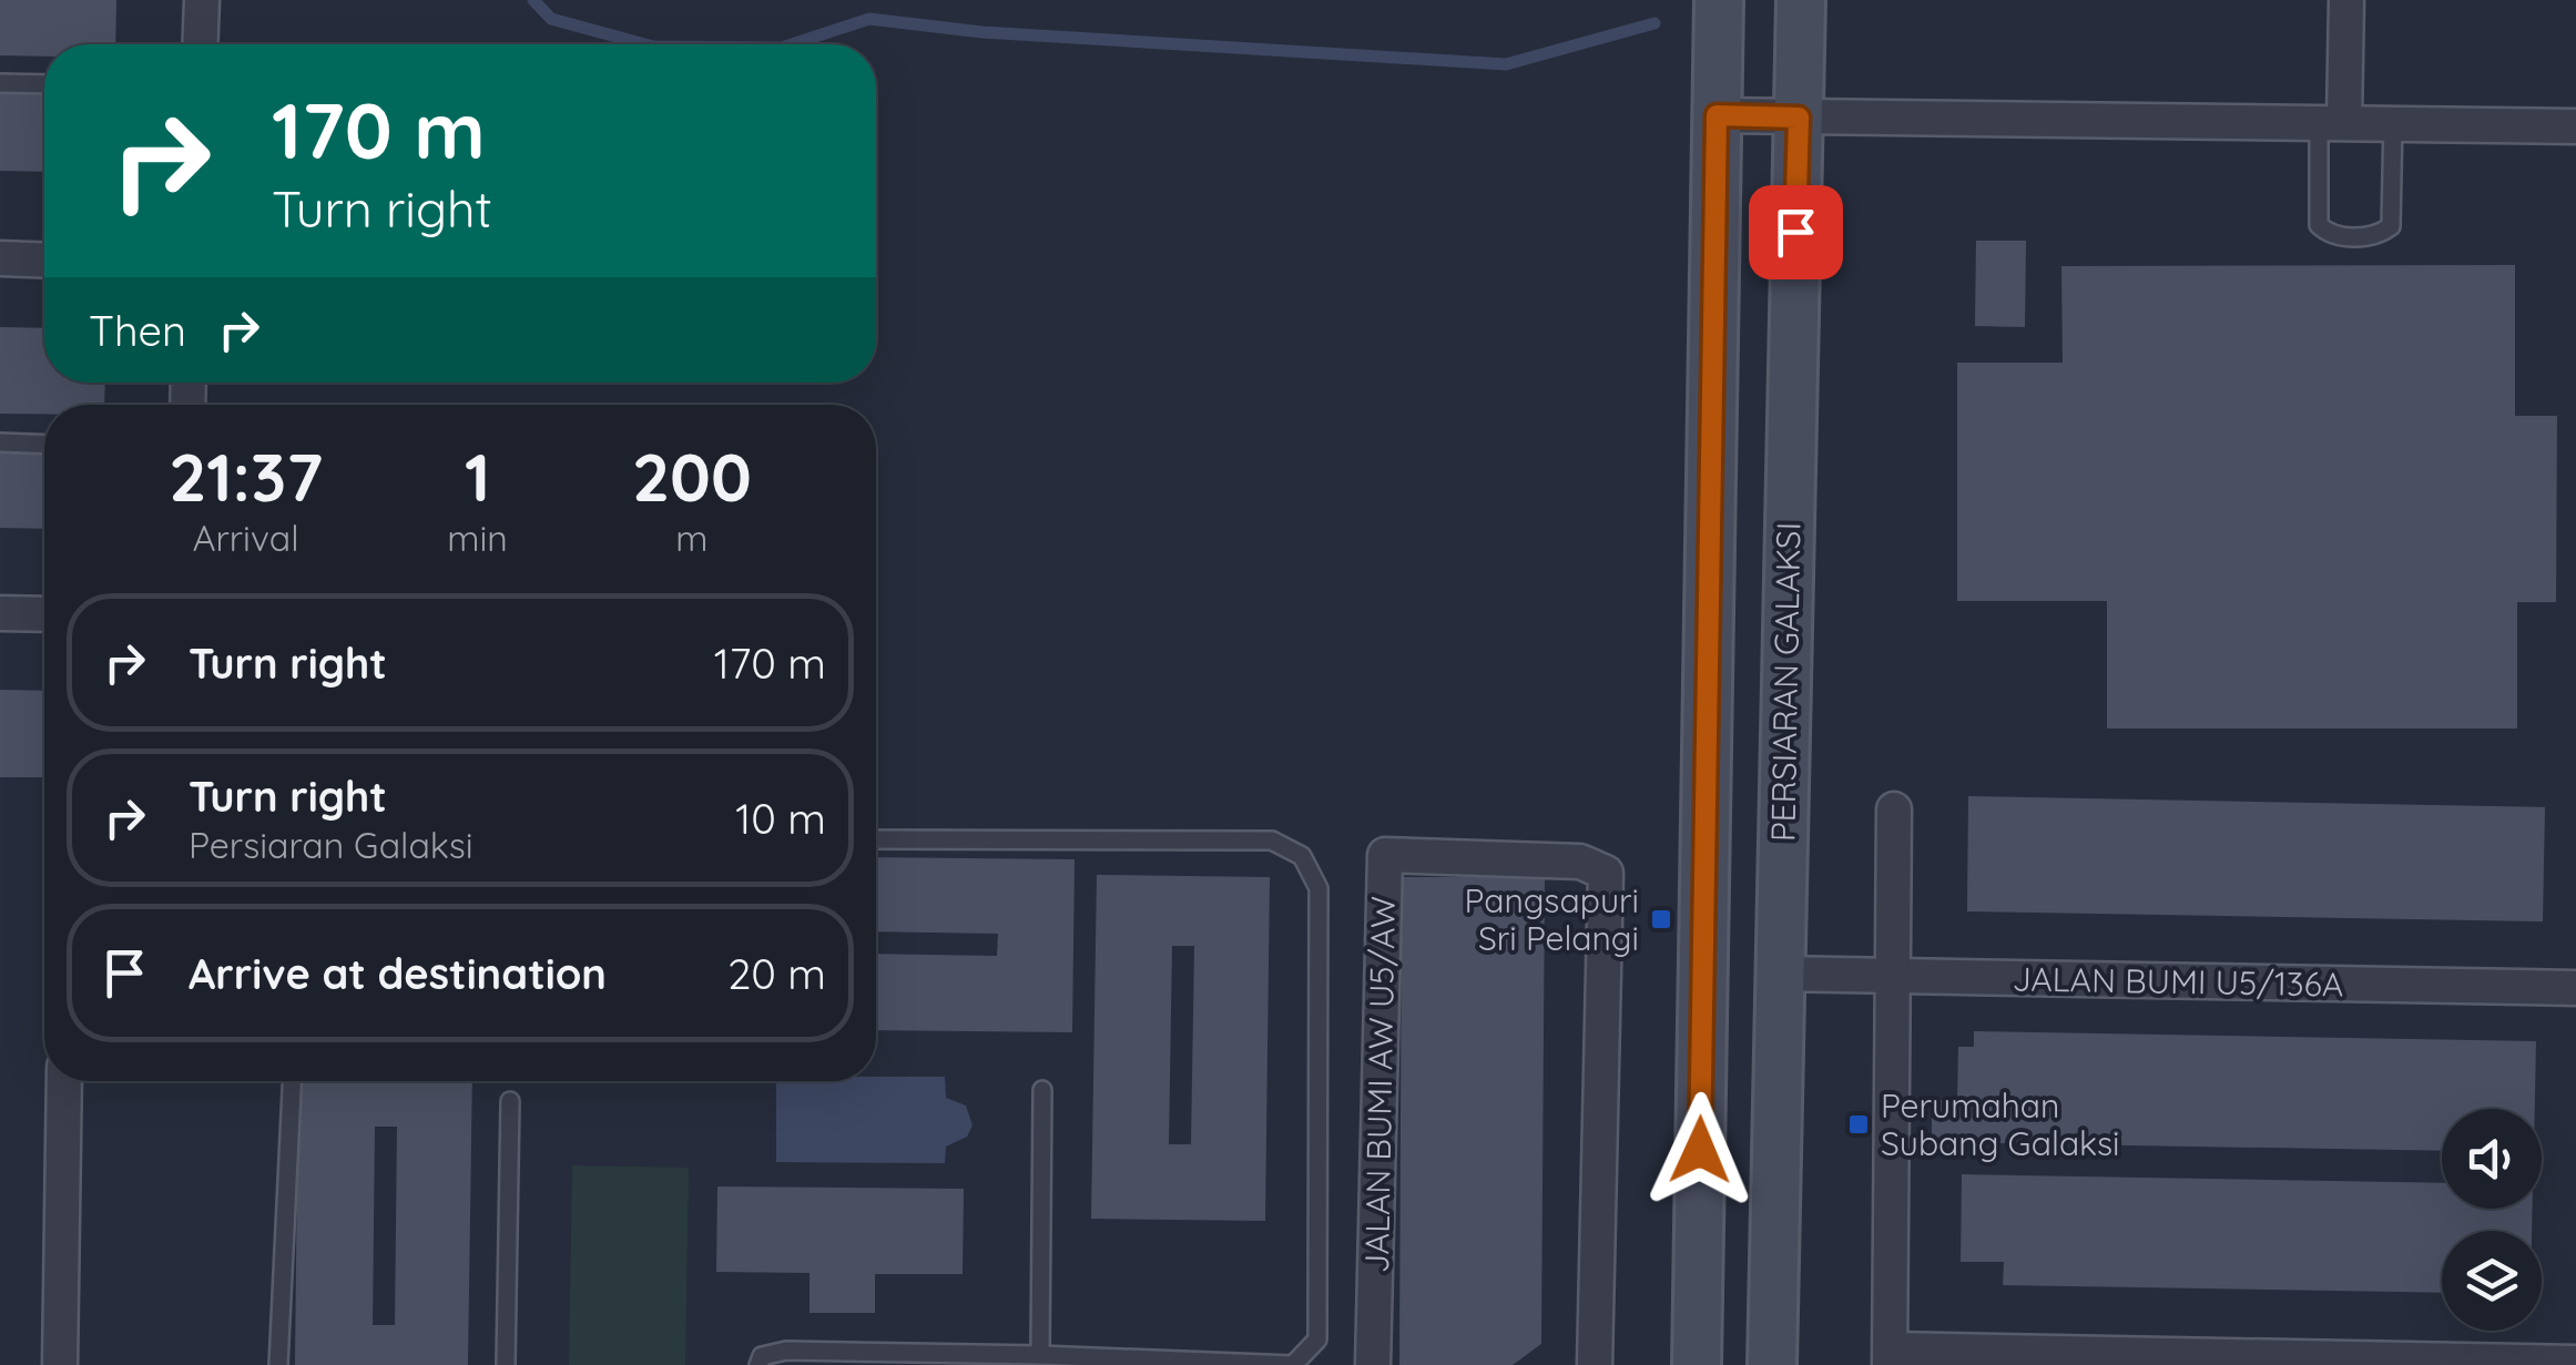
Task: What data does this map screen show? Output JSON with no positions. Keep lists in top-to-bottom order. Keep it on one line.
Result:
{"streets":{"main road":["PERSIARAN GALAKSI"],"street":["JALAN BUMI U5/136A","JALAN BUMI AW U5/AW"]},"crossings":[["PERSIARAN GALAKSI","JALAN BUMI U5/136A"]],"places":{"transit":["Pangsapuri Sri Pelangi","Perumahan Subang Galaksi"]},"page":{"turn":["170 m","Turn right"],"then":"Then","eta":["21:37","Arrival","1","min","200","m"],"list":[{"name":"Turn right","value":"170 m"},{"name":"Turn right","note":"Persiaran Galaksi","value":"10 m"},{"name":"Arrive at destination","value":"20 m"}]}}
